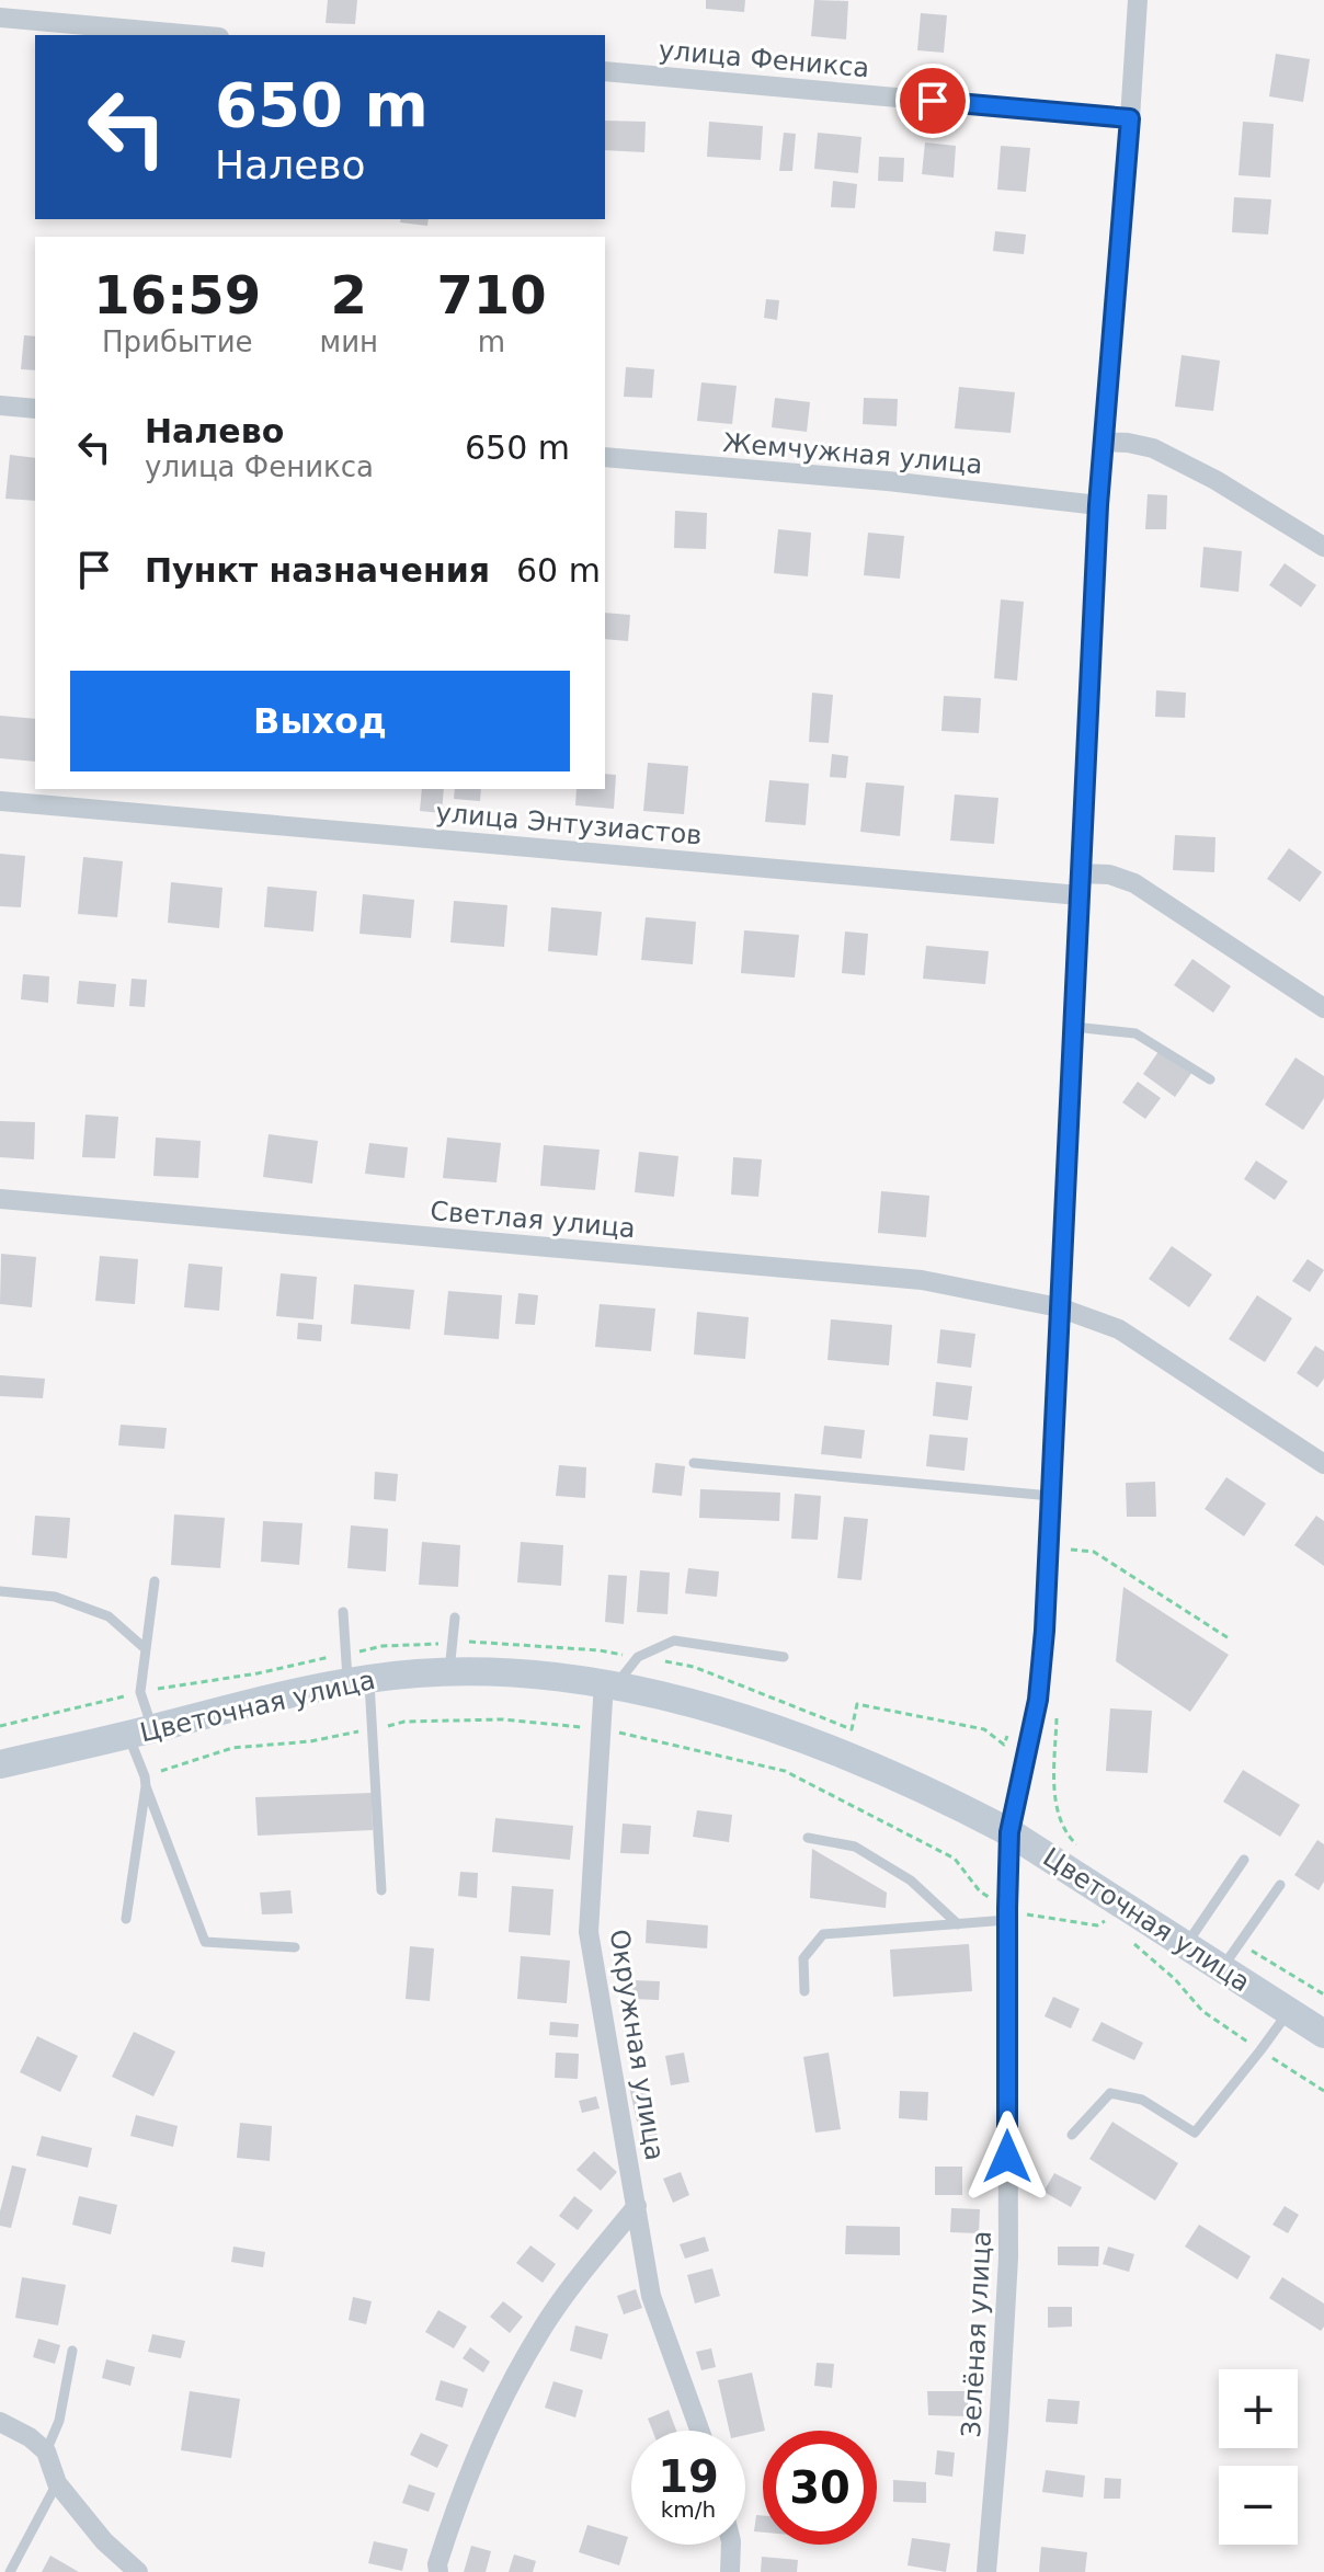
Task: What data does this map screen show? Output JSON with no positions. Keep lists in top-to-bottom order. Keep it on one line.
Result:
{"streets":{"main road":["Цветочная улица"],"street":["улица Феникса","Жемчужная улица","улица Энтузиастов","Светлая улица","Окружная улица","Зелёная улица"]},"crossings":[["улица Феникса","Зелёная улица"],["Жемчужная улица","Зелёная улица"],["улица Энтузиастов","Зелёная улица"],["Светлая улица","Зелёная улица"],["Цветочная улица","Окружная улица"],["Цветочная улица","Зелёная улица"]],"page":{"turn":["650 m","Налево"],"eta":["16:59","Прибытие","2","мин","710","m"],"list":[{"name":"Налево","note":"улица Феникса","value":"650 m"},{"name":"Пункт назначения","value":"60 m"}],"buttons":"Выход","map_buttons":["+","−"],"speed":"19 km/h","limit":"30"}}
